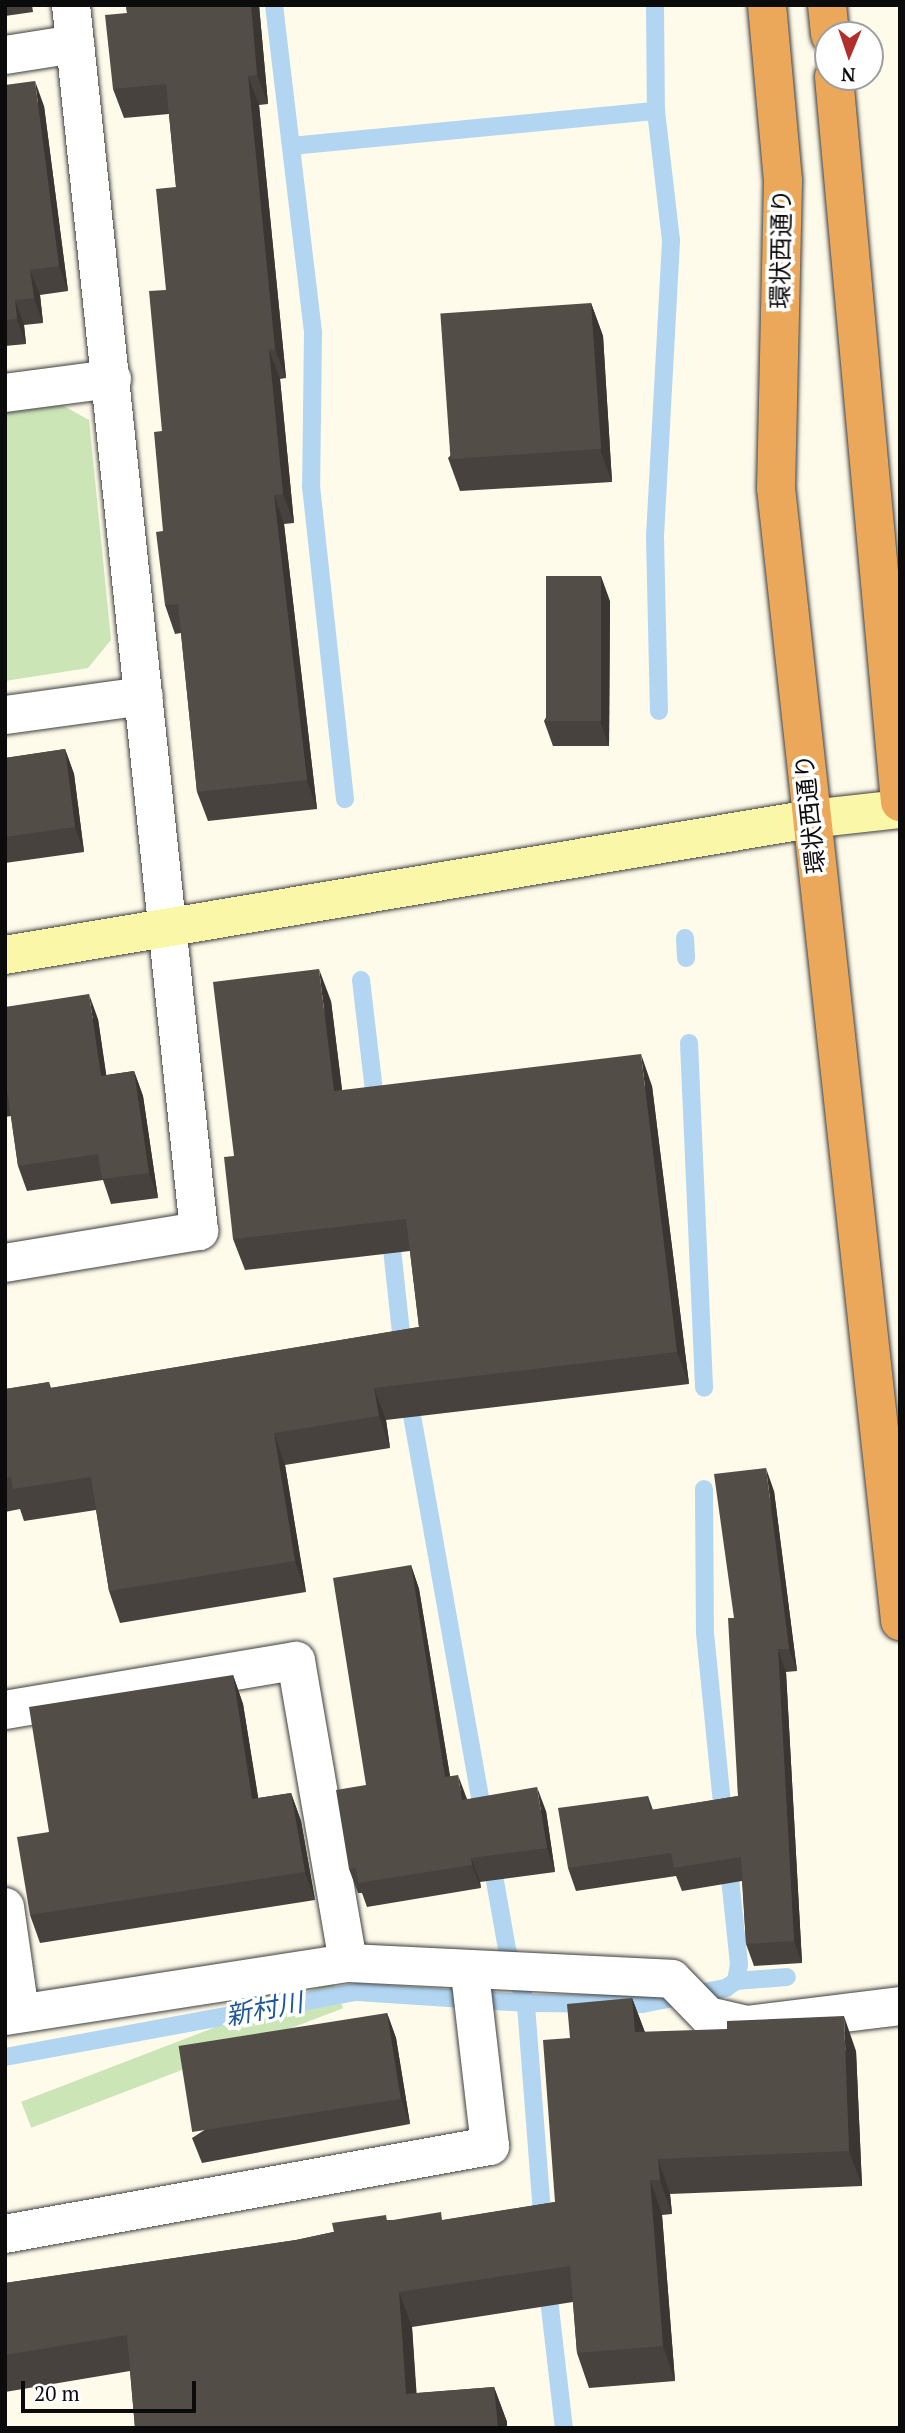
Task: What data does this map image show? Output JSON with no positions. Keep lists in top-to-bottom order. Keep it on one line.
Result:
{"streets":{"highway":["環状西通り"]},"water":["新村川"],"scale_bar":"20 m","north":"bottom"}
